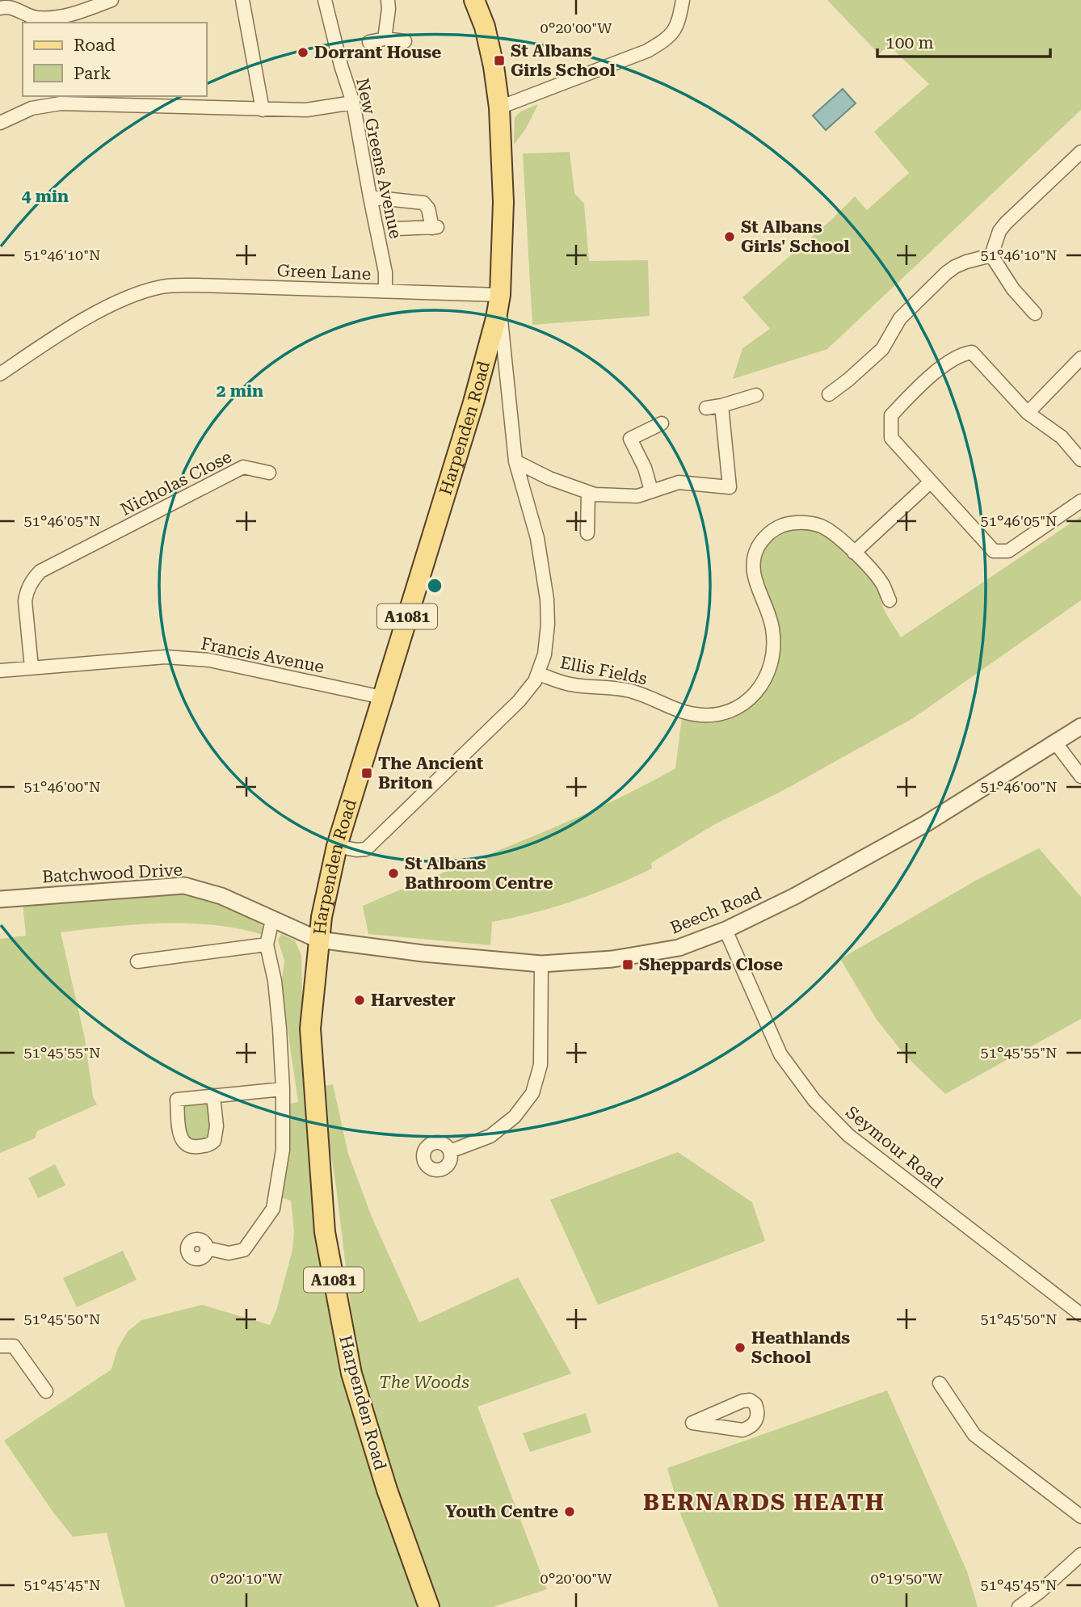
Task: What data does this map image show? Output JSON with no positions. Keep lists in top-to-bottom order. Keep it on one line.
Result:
{"streets":{"main road":["Harpenden Road","A1081"],"street":["New Greens Avenue","Green Lane","Nicholas Close","Francis Avenue","Ellis Fields","Batchwood Drive","Beech Road","Seymour Road"]},"crossings":[["New Greens Avenue","Green Lane"],["Green Lane","Harpenden Road"],["Harpenden Road","Francis Avenue"],["Harpenden Road","Batchwood Drive"],["Harpenden Road","Beech Road"],["Nicholas Close","Francis Avenue"],["Batchwood Drive","Beech Road"],["Beech Road","Seymour Road"]],"districts":["BERNARDS HEATH"],"parks":["The Woods"],"places":{"other":["Dorrant House","St Albans Girls' School","St Albans Bathroom Centre","Harvester","Heathlands School","Youth Centre"],"transit":["St Albans Girls School","The Ancient Briton","Sheppards Close"]},"legend":["Road","Park"],"scale_bar":"100 m","coordinates":["0°20'00\"W","51°46'10\"N","51°46'05\"N","51°46'00\"N","51°45'55\"N","51°45'50\"N","0°20'10\"W","0°19'50\"W","51°45'45\"N"],"rings":["4 min","2 min"]}
